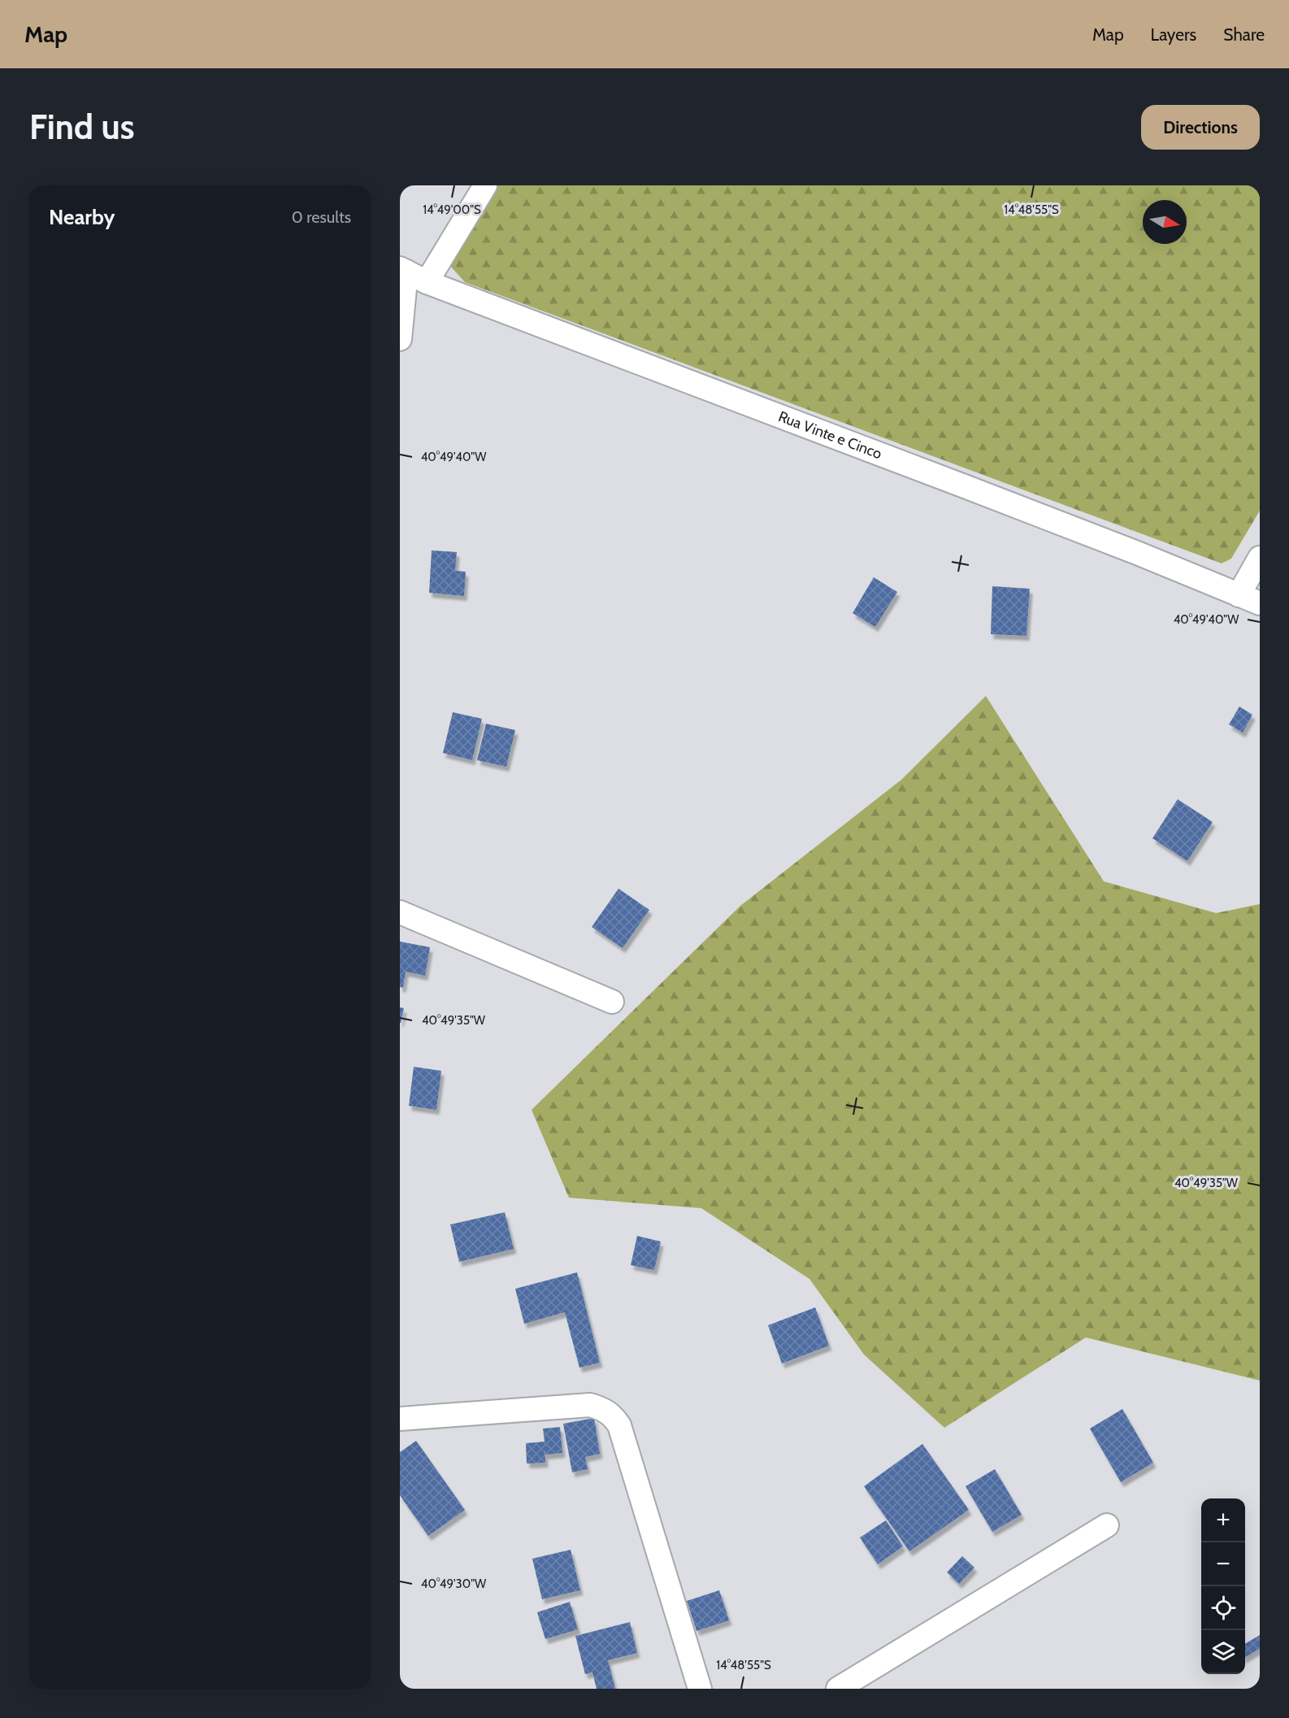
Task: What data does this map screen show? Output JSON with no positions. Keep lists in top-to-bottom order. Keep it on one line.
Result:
{"streets":{"street":["Rua Vinte e Cinco"]},"north":"right","page":{"header":"Map","nav":["Map","Layers","Share"],"buttons":"Directions","title":"Find us","heading":["Nearby","0 results"],"map_buttons":["+","−"]},"coordinates":["14°49'00\"S","14°48'55\"S","40°49'40\"W","40°49'35\"W","40°49'30\"W"]}
